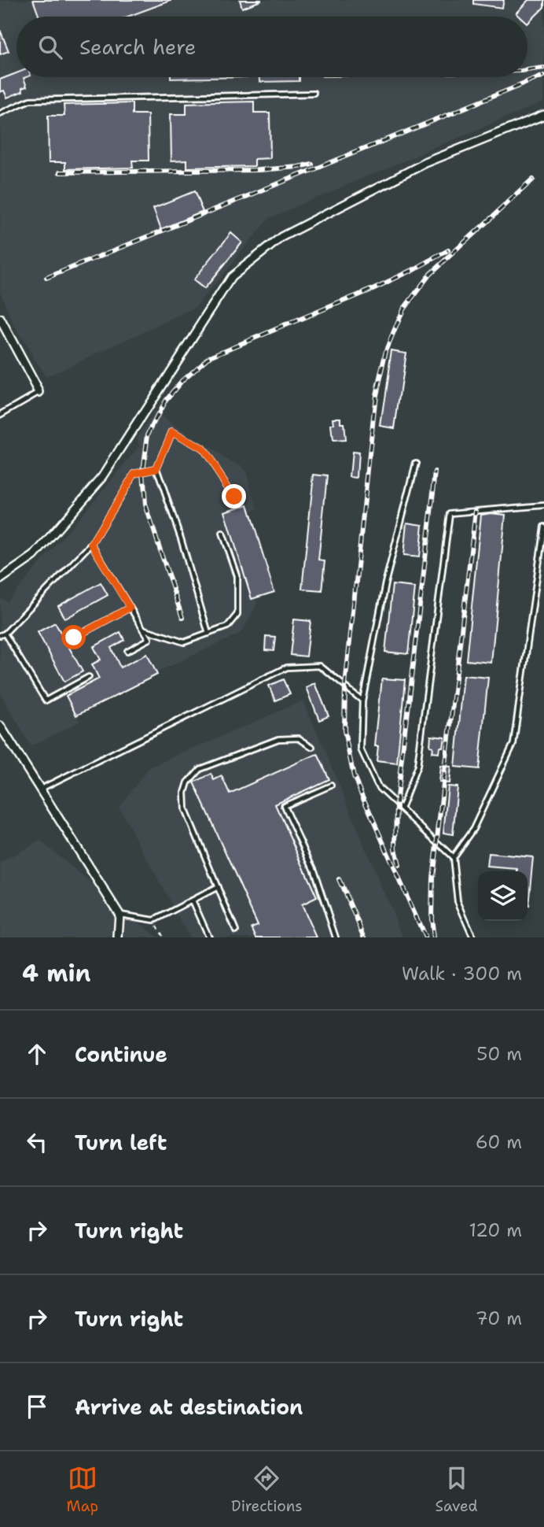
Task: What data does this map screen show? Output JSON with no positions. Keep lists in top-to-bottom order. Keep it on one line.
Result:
{"page":{"search":"Search here","heading":["4 min","Walk · 300 m"],"list":[["Continue","50 m"],["Turn left","60 m"],["Turn right","120 m"],["Turn right","70 m"],"Arrive at destination"],"nav":["Map","Directions","Saved"]}}
